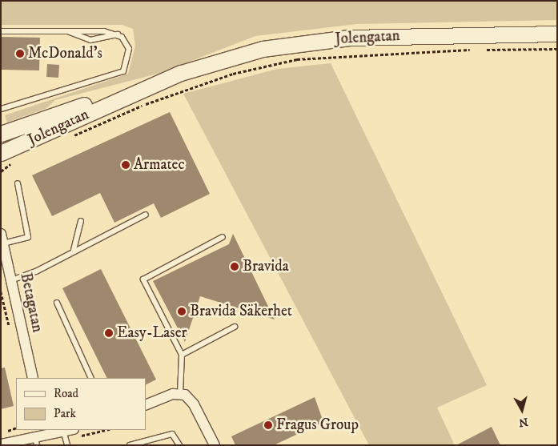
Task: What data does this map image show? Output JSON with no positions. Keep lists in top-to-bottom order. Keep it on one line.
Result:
{"streets":{"street":["Jolengatan","Betagatan"]},"places":["McDonald's","Armatec","Bravida","Bravida Säkerhet","Easy-Laser","Fragus Group"],"legend":["Road","Park"],"north":"bottom"}
